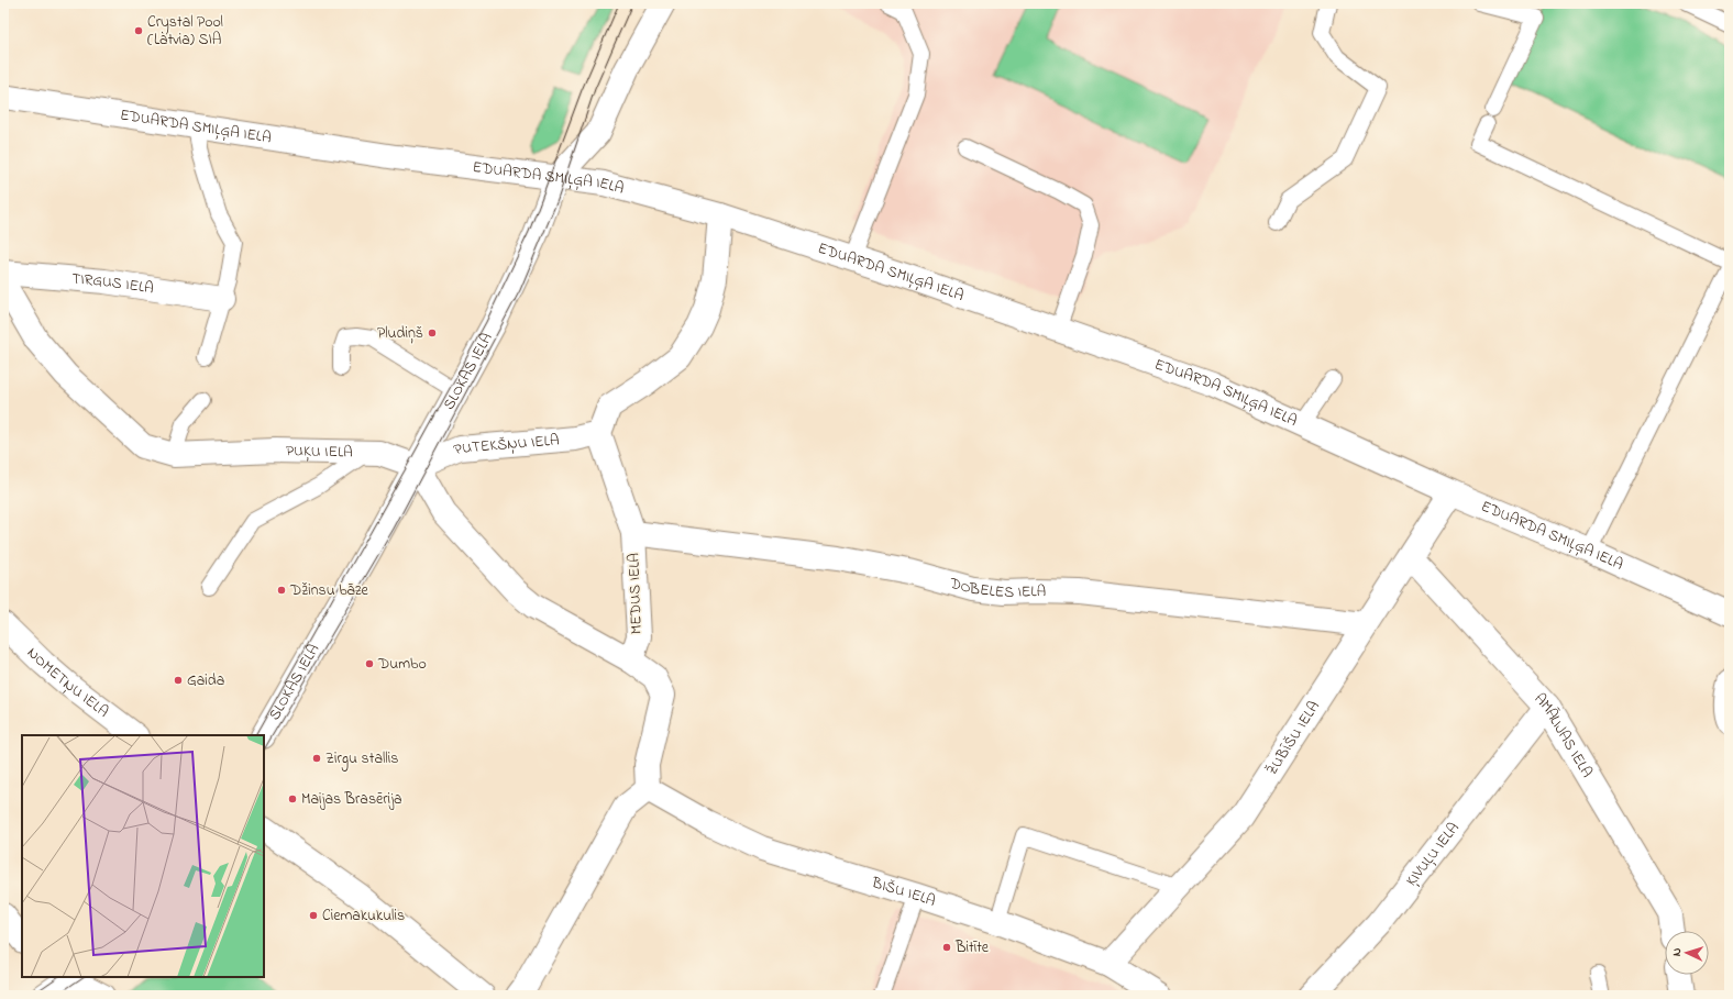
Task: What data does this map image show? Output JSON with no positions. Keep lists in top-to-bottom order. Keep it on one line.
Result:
{"streets":{"street":["EDUARDA SMIĻĢA IELA","TIRGUS IELA","SLOKAS IELA","PUTEKŠŅU IELA","PUĶU IELA","DOBELES IELA","MEDUS IELA","NOMETŅU IELA","AMĀLIJAS IELA","ŽUBĪŠU IELA","ĶIVUĻU IELA","BIŠU IELA"]},"crossings":[["EDUARDA SMIĻĢA IELA","SLOKAS IELA"],["EDUARDA SMIĻĢA IELA","ŽUBĪŠU IELA"],["SLOKAS IELA","PUTEKŠŅU IELA"],["SLOKAS IELA","PUĶU IELA"],["PUTEKŠŅU IELA","PUĶU IELA"],["PUTEKŠŅU IELA","MEDUS IELA"],["DOBELES IELA","MEDUS IELA"],["DOBELES IELA","ŽUBĪŠU IELA"],["AMĀLIJAS IELA","ŽUBĪŠU IELA"],["AMĀLIJAS IELA","ĶIVUĻU IELA"],["ŽUBĪŠU IELA","BIŠU IELA"]],"places":["Crystal Pool (Latvia) SIA","Pludiņš","Džinsu bāze","Dumbo","Gaida","Zirgu stallis","Maijas Brasērija","Ciemakukulis","Bitīte"],"north":"left"}
